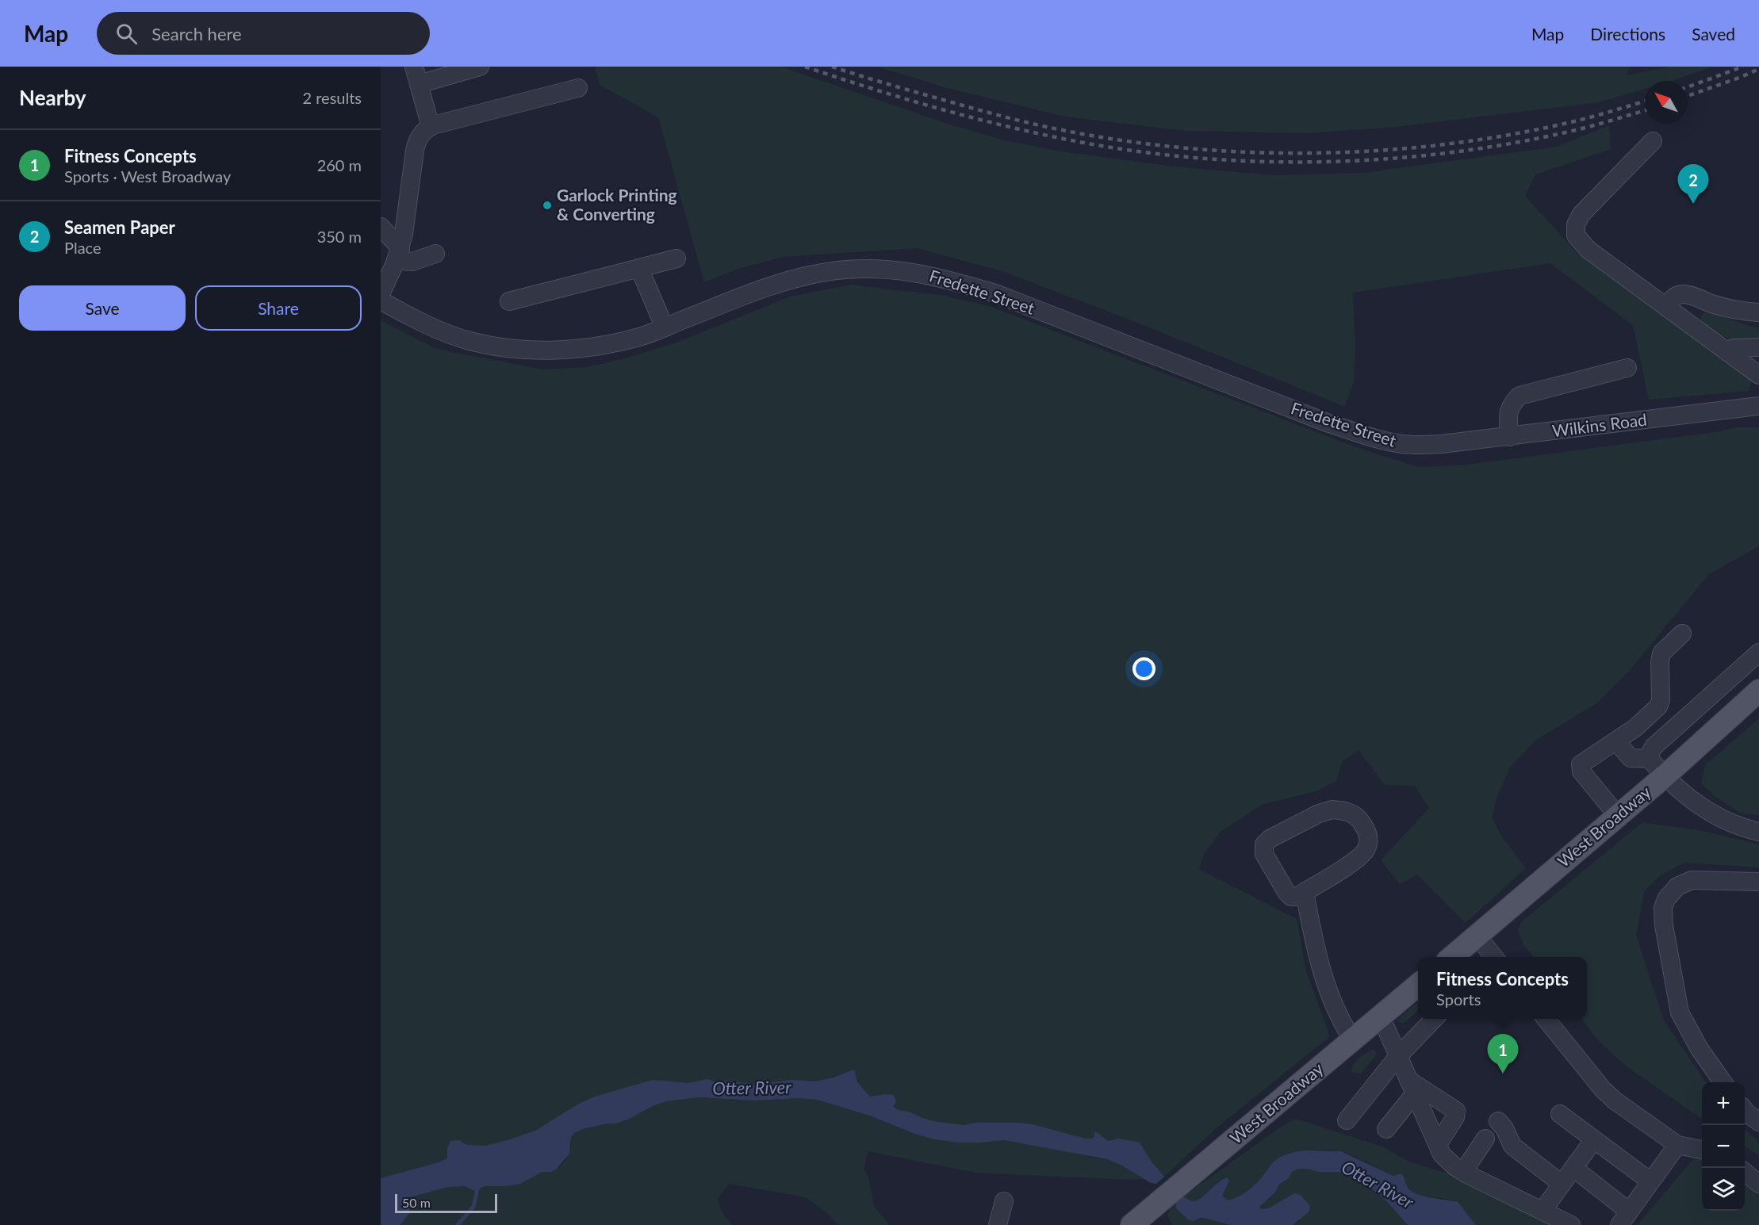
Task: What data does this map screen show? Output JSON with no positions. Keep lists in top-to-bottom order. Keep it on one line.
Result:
{"streets":{"main road":["West Broadway"],"street":["Fredette Street","Wilkins Road"]},"crossings":[["Fredette Street","Wilkins Road"]],"water":["Otter River"],"places":["Garlock Printing & Converting"],"scale_bar":"50 m","north":"top left","page":{"header":"Map","search":"Search here","nav":["Map","Directions","Saved"],"heading":["Nearby","2 results"],"list":[{"mark":"1","name":"Fitness Concepts","note":"Sports · West Broadway","value":"260 m"},{"mark":"2","name":"Seamen Paper","note":"Place","value":"350 m"}],"pins":["2","1"],"buttons":["Save","Share"],"popup":["Fitness Concepts","Sports"],"map_buttons":["+","−"],"scale":"50 m"}}
